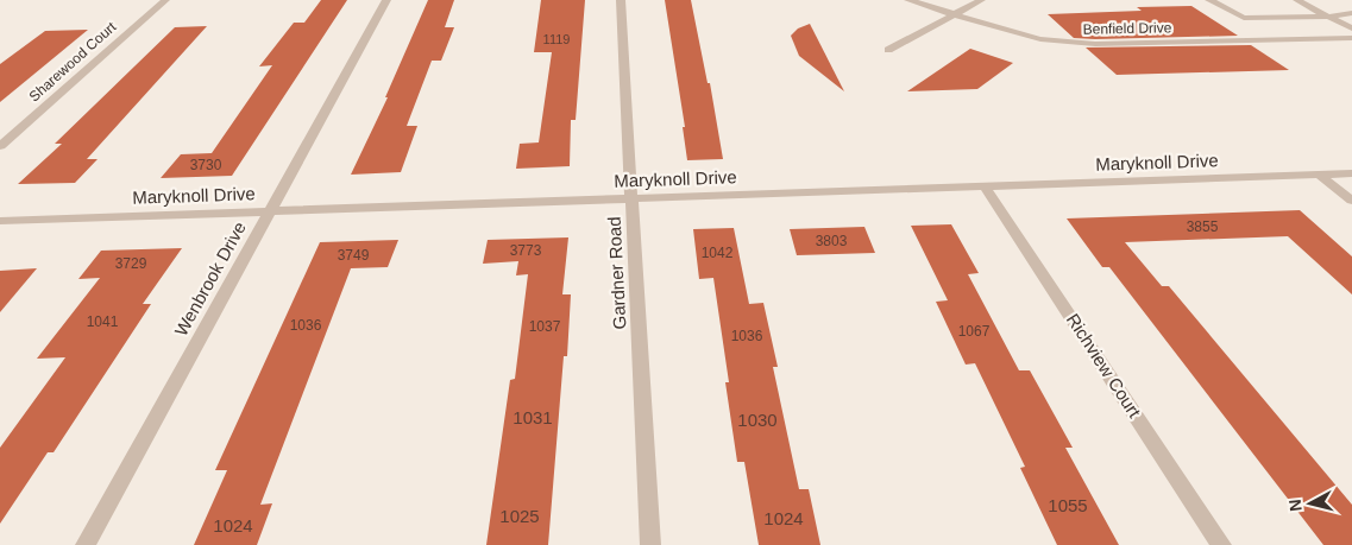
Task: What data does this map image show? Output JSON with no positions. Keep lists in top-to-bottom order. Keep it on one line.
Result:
{"streets":{"street":["Benfield Drive","Sharewood Court","Maryknoll Drive","Gardner Road","Wenbrook Drive","Richview Court"]},"crossings":[["Maryknoll Drive","Gardner Road"],["Maryknoll Drive","Wenbrook Drive"],["Maryknoll Drive","Richview Court"]],"house_numbers":["1119","3730","3855","3803","3773","1042","3749","3729","1041","1036","1037","1067","1036","1031","1030","1055","1025","1024","1024"],"north":"left"}
